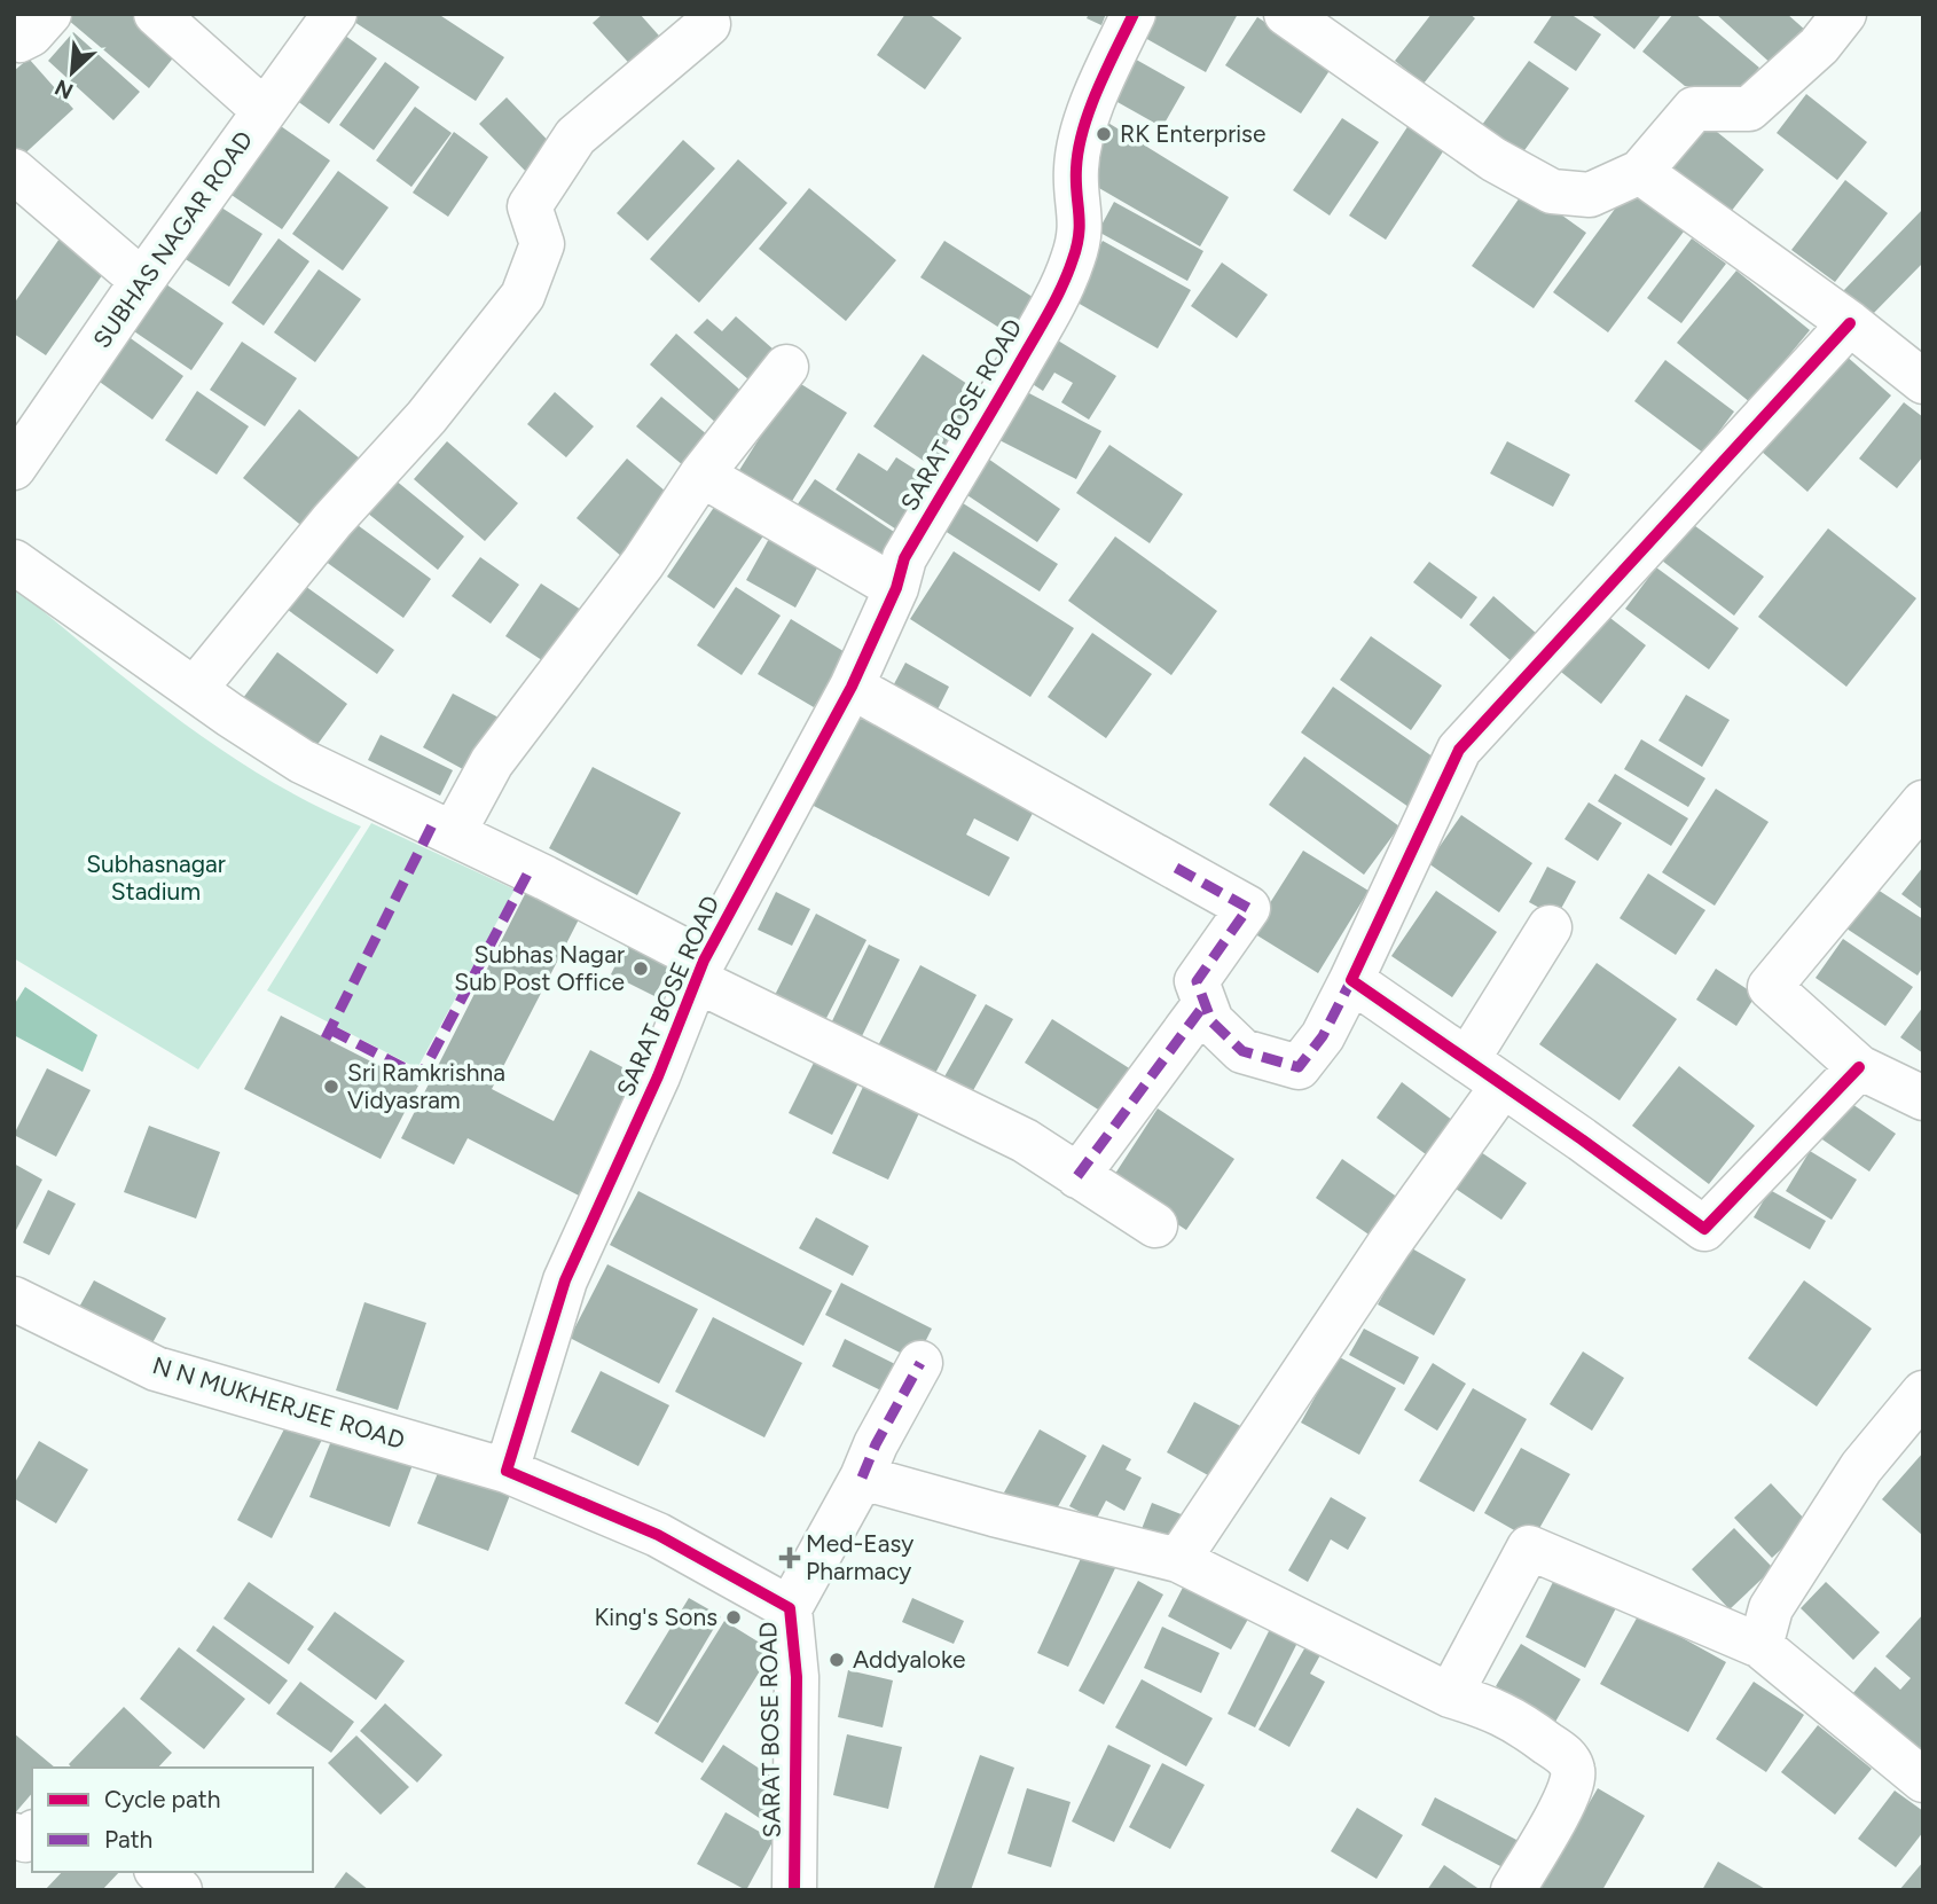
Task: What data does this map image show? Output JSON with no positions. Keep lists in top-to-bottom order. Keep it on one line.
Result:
{"streets":{"street":["SUBHAS NAGAR ROAD","SARAT BOSE ROAD","N N MUKHERJEE ROAD"]},"crossings":[["SARAT BOSE ROAD","N N MUKHERJEE ROAD"]],"parks":["Subhasnagar Stadium"],"places":{"other":["RK Enterprise","Subhas Nagar Sub Post Office","Sri Ramkrishna Vidyasram","King's Sons","Addyaloke"],"health":["Med-Easy Pharmacy"]},"legend":["Cycle path","Path"],"north":"bottom left"}
